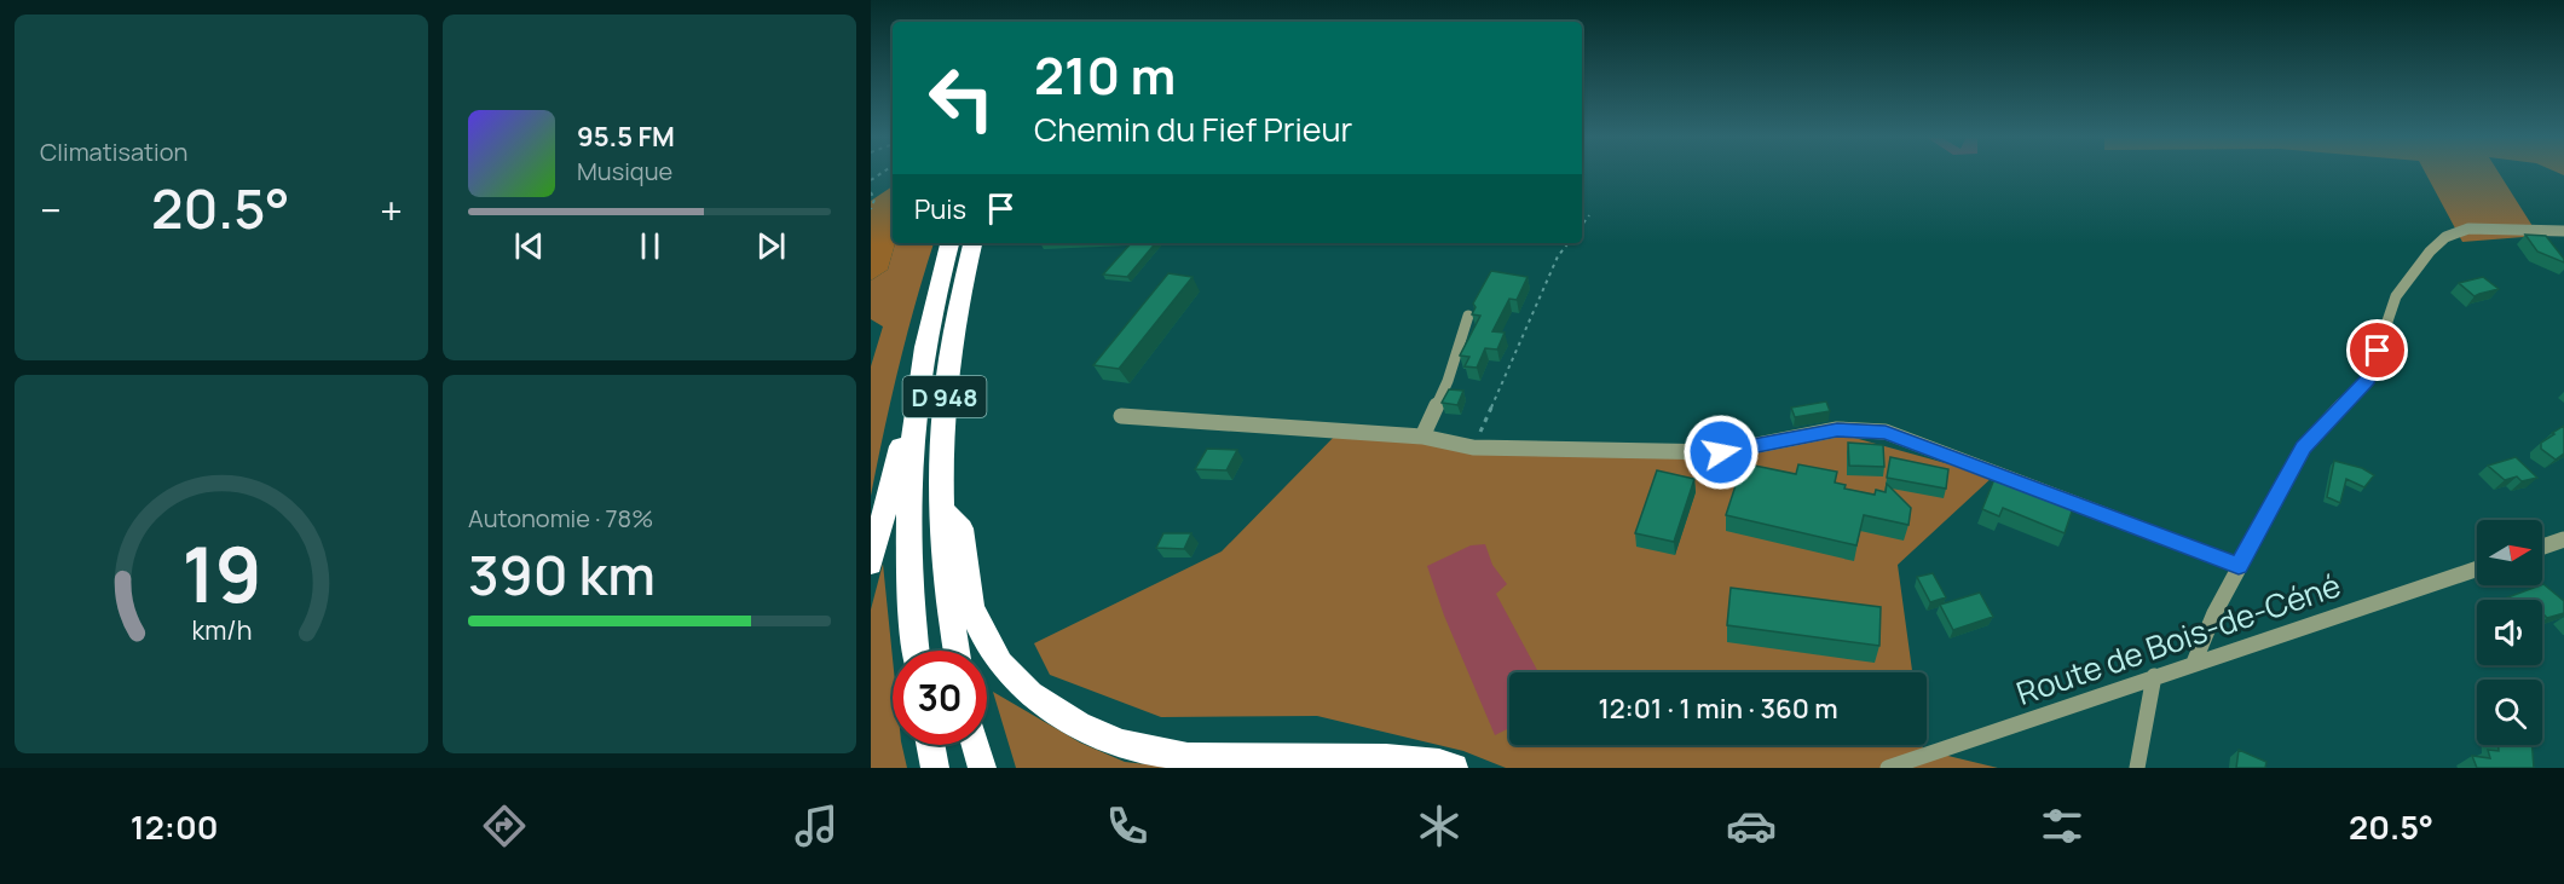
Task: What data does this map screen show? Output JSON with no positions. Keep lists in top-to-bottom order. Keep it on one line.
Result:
{"streets":{"highway":["D 948"],"street":["Route de Bois-de-Céné"]},"north":"right","page":{"tile":["Climatisation",["Autonomie · 78%","390 km"]],"turn":["210 m","Chemin du Fief Prieur"],"song":["95.5 FM","Musique"],"then":"Puis","heat":["−","20.5°","+"],"limit":"30","trip":"12:01 · 1 min · 360 m","tabs":["12:00","20.5°"],"gauge":["19","km/h"]}}
